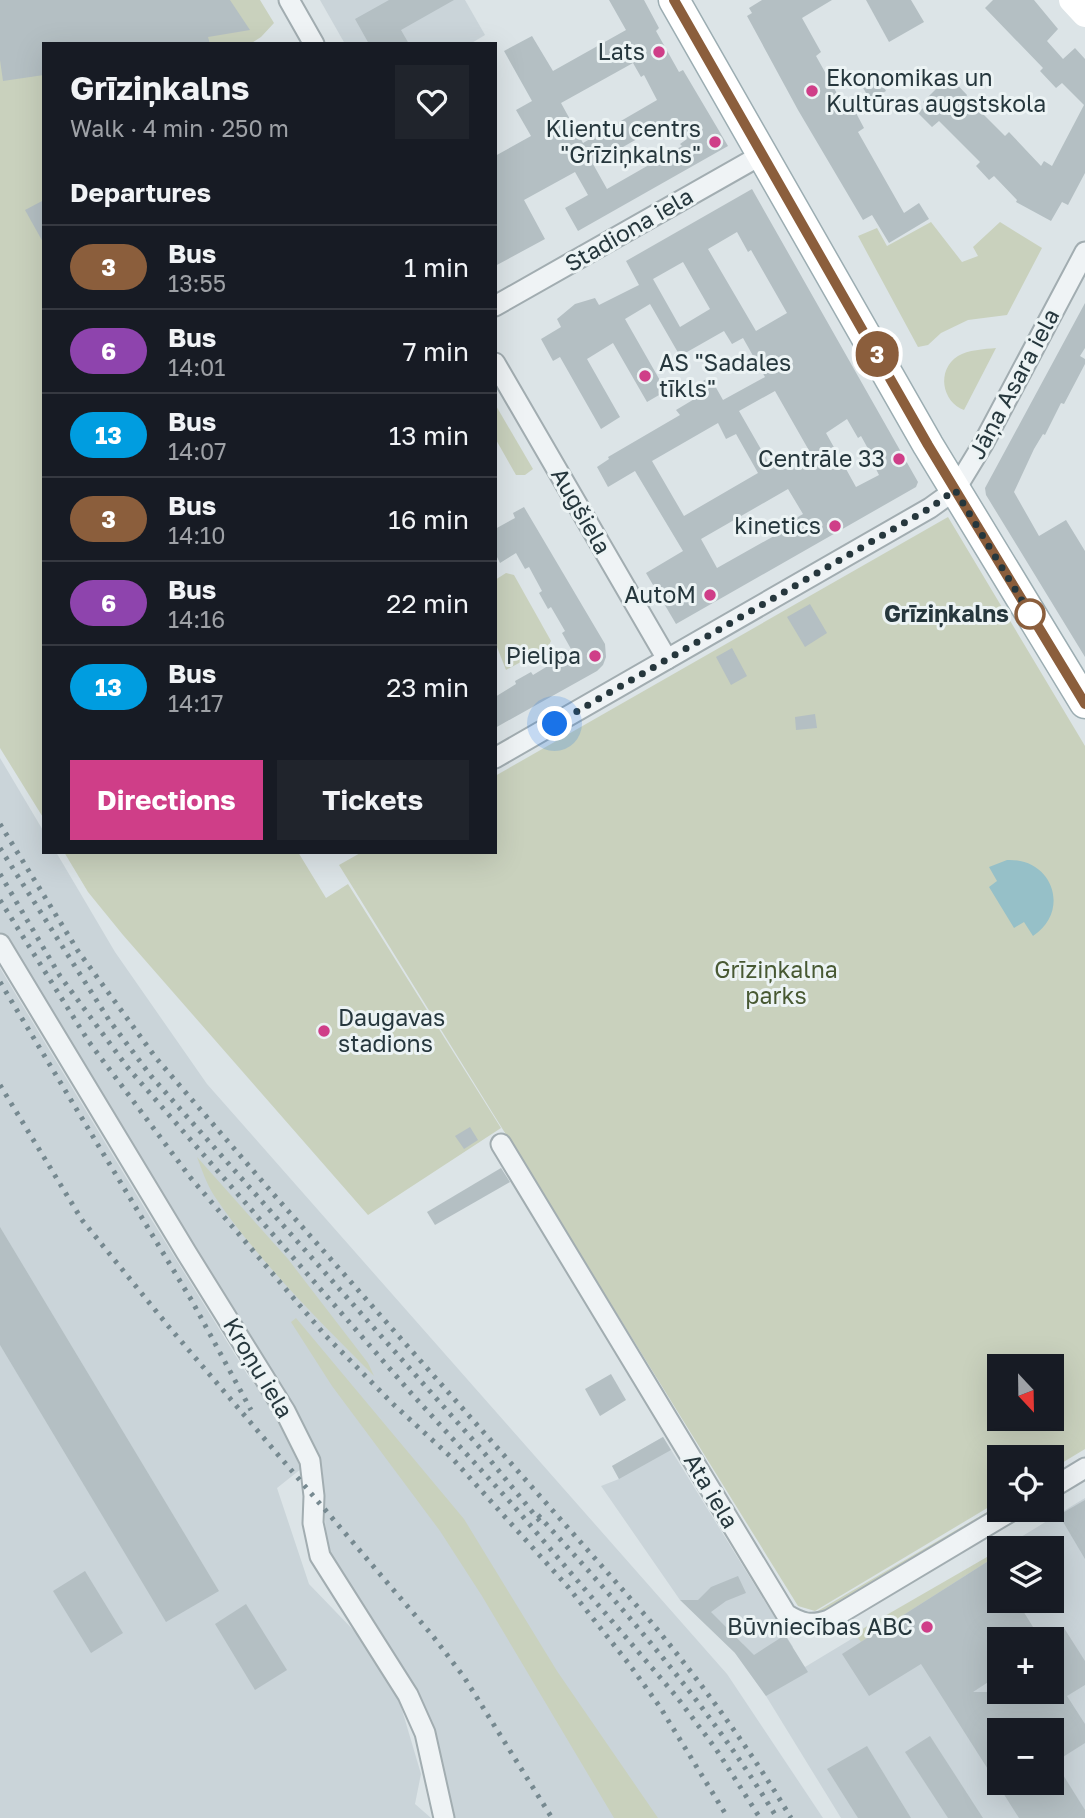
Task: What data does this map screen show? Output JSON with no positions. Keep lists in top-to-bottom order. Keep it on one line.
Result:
{"streets":{"street":["Stadiona iela","Jāņa Asara iela","Augšiela","Kroņu iela","Ata iela"]},"crossings":[["Jāņa Asara iela","Augšiela"]],"parks":["Grīziņkalna parks"],"places":["Lats","Ekonomikas un Kultūras augstskola","Klientu centrs \"Grīziņkalns\"","AS \"Sadales tīkls\"","Centrāle 33","kinetics","AutoM","Grīziņkalns","Pielipa","Daugavas stadions","Būvniecības ABC"],"lines":["bus line 3"],"north":"bottom","page":{"on_map":"3","heading":[["Grīziņkalns","Walk · 4 min · 250 m"],"Departures"],"list":[{"mark":"3","name":"Bus","note":"13:55","value":"1 min"},{"mark":"6","name":"Bus","note":"14:01","value":"7 min"},{"mark":"13","name":"Bus","note":"14:07","value":"13 min"},{"mark":"3","name":"Bus","note":"14:10","value":"16 min"},{"mark":"6","name":"Bus","note":"14:16","value":"22 min"},{"mark":"13","name":"Bus","note":"14:17","value":"23 min"}],"buttons":["Directions","Tickets"],"map_buttons":["+","−"]}}
